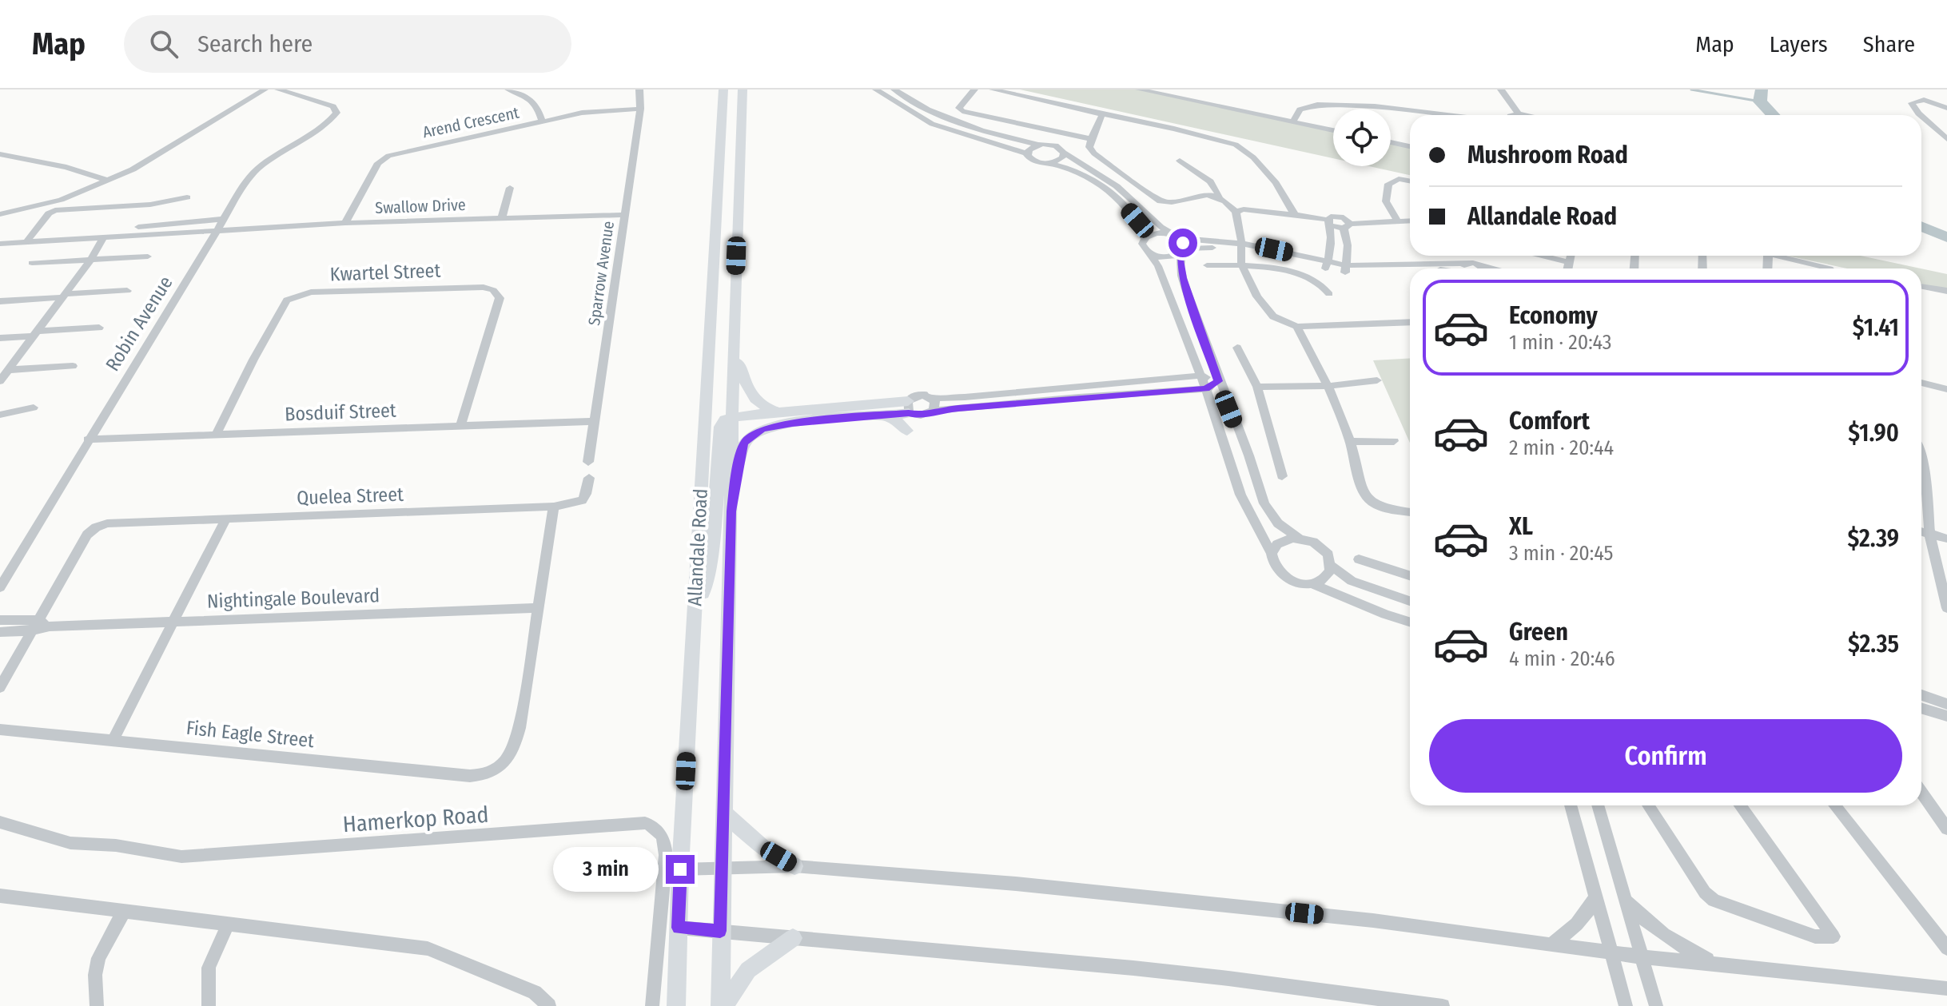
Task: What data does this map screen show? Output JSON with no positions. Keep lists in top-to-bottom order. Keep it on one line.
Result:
{"streets":{"main road":["Allandale Road"],"street":["Arend Crescent","Swallow Drive","Kwartel Street","Sparrow Avenue","Robin Avenue","Bosduif Street","Quelea Street","Nightingale Boulevard","Fish Eagle Street","Hamerkop Road"]},"crossings":[["Arend Crescent","Swallow Drive"],["Arend Crescent","Sparrow Avenue"],["Swallow Drive","Sparrow Avenue"],["Swallow Drive","Robin Avenue"],["Kwartel Street","Bosduif Street"],["Sparrow Avenue","Bosduif Street"],["Robin Avenue","Bosduif Street"],["Quelea Street","Nightingale Boulevard"],["Nightingale Boulevard","Fish Eagle Street"]],"page":{"header":"Map","search":"Search here","nav":["Map","Layers","Share"],"banner":["Mushroom Road","Allandale Road"],"list":[{"name":"Economy","note":"1 min · 20:43","value":"$1.41"},{"name":"Comfort","note":"2 min · 20:44","value":"$1.90"},{"name":"XL","note":"3 min · 20:45","value":"$2.39"},{"name":"Green","note":"4 min · 20:46","value":"$2.35"}],"buttons":"Confirm","bubble":"3 min"}}
